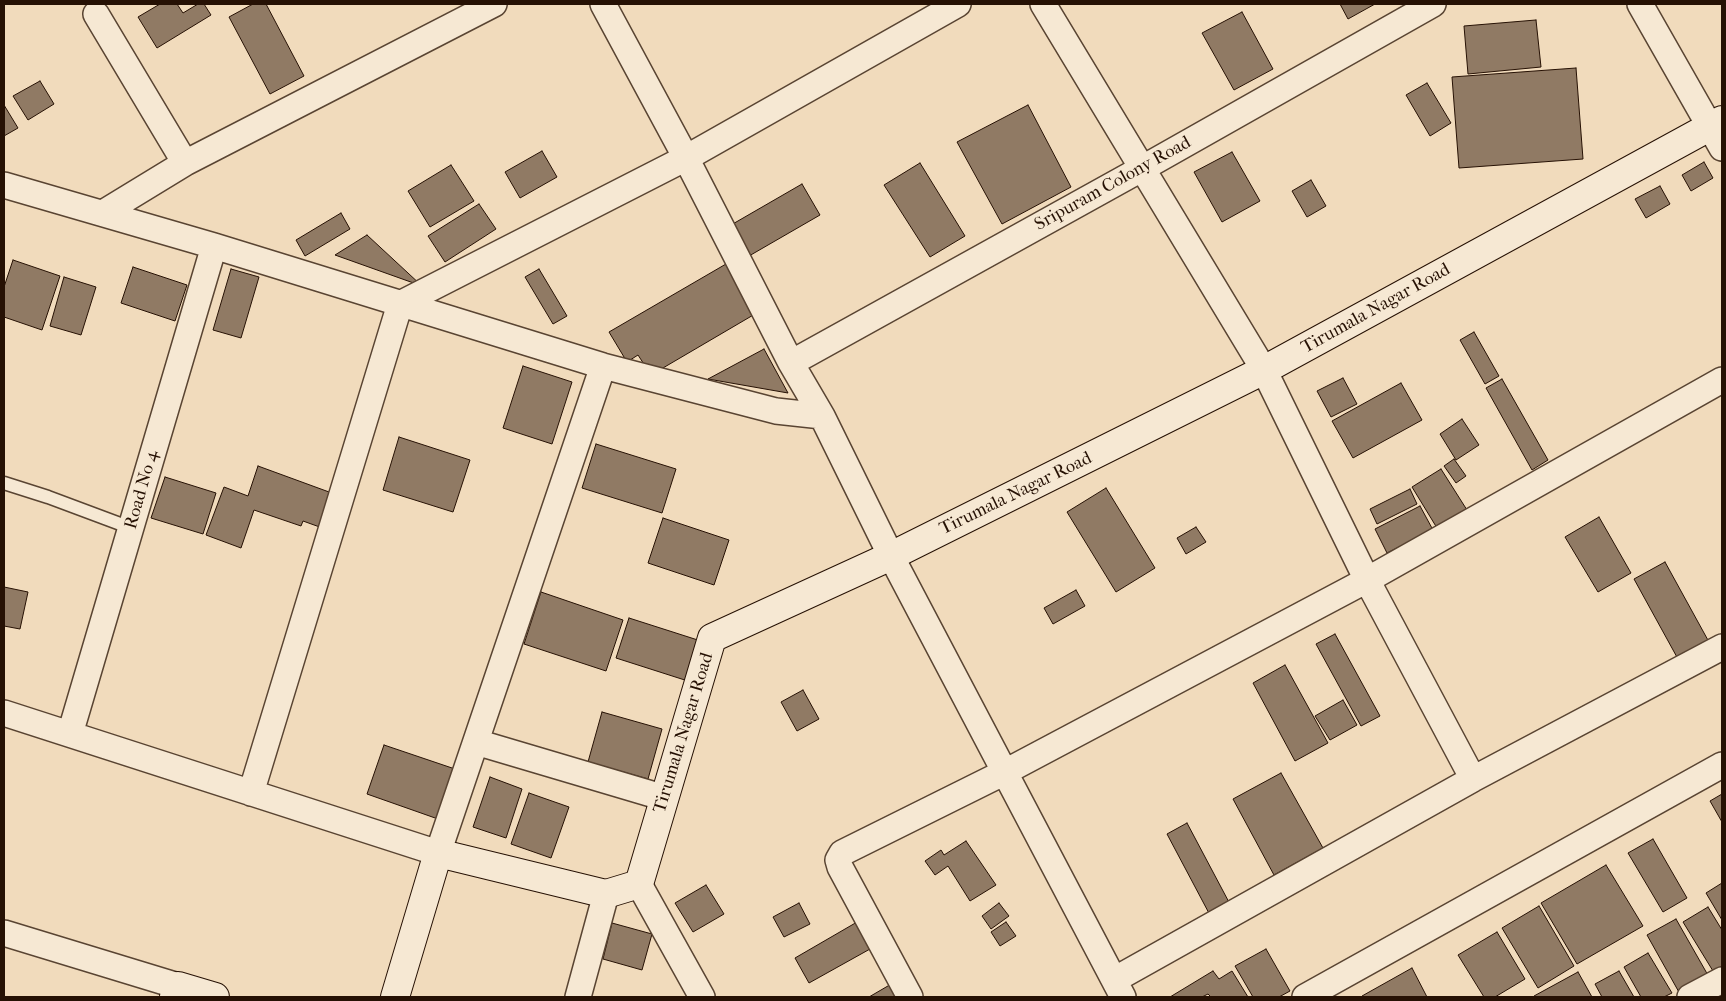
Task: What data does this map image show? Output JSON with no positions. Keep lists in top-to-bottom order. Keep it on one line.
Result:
{"streets":{"street":["Sripuram Colony Road","Tirumala Nagar Road","Road No 4"]}}
